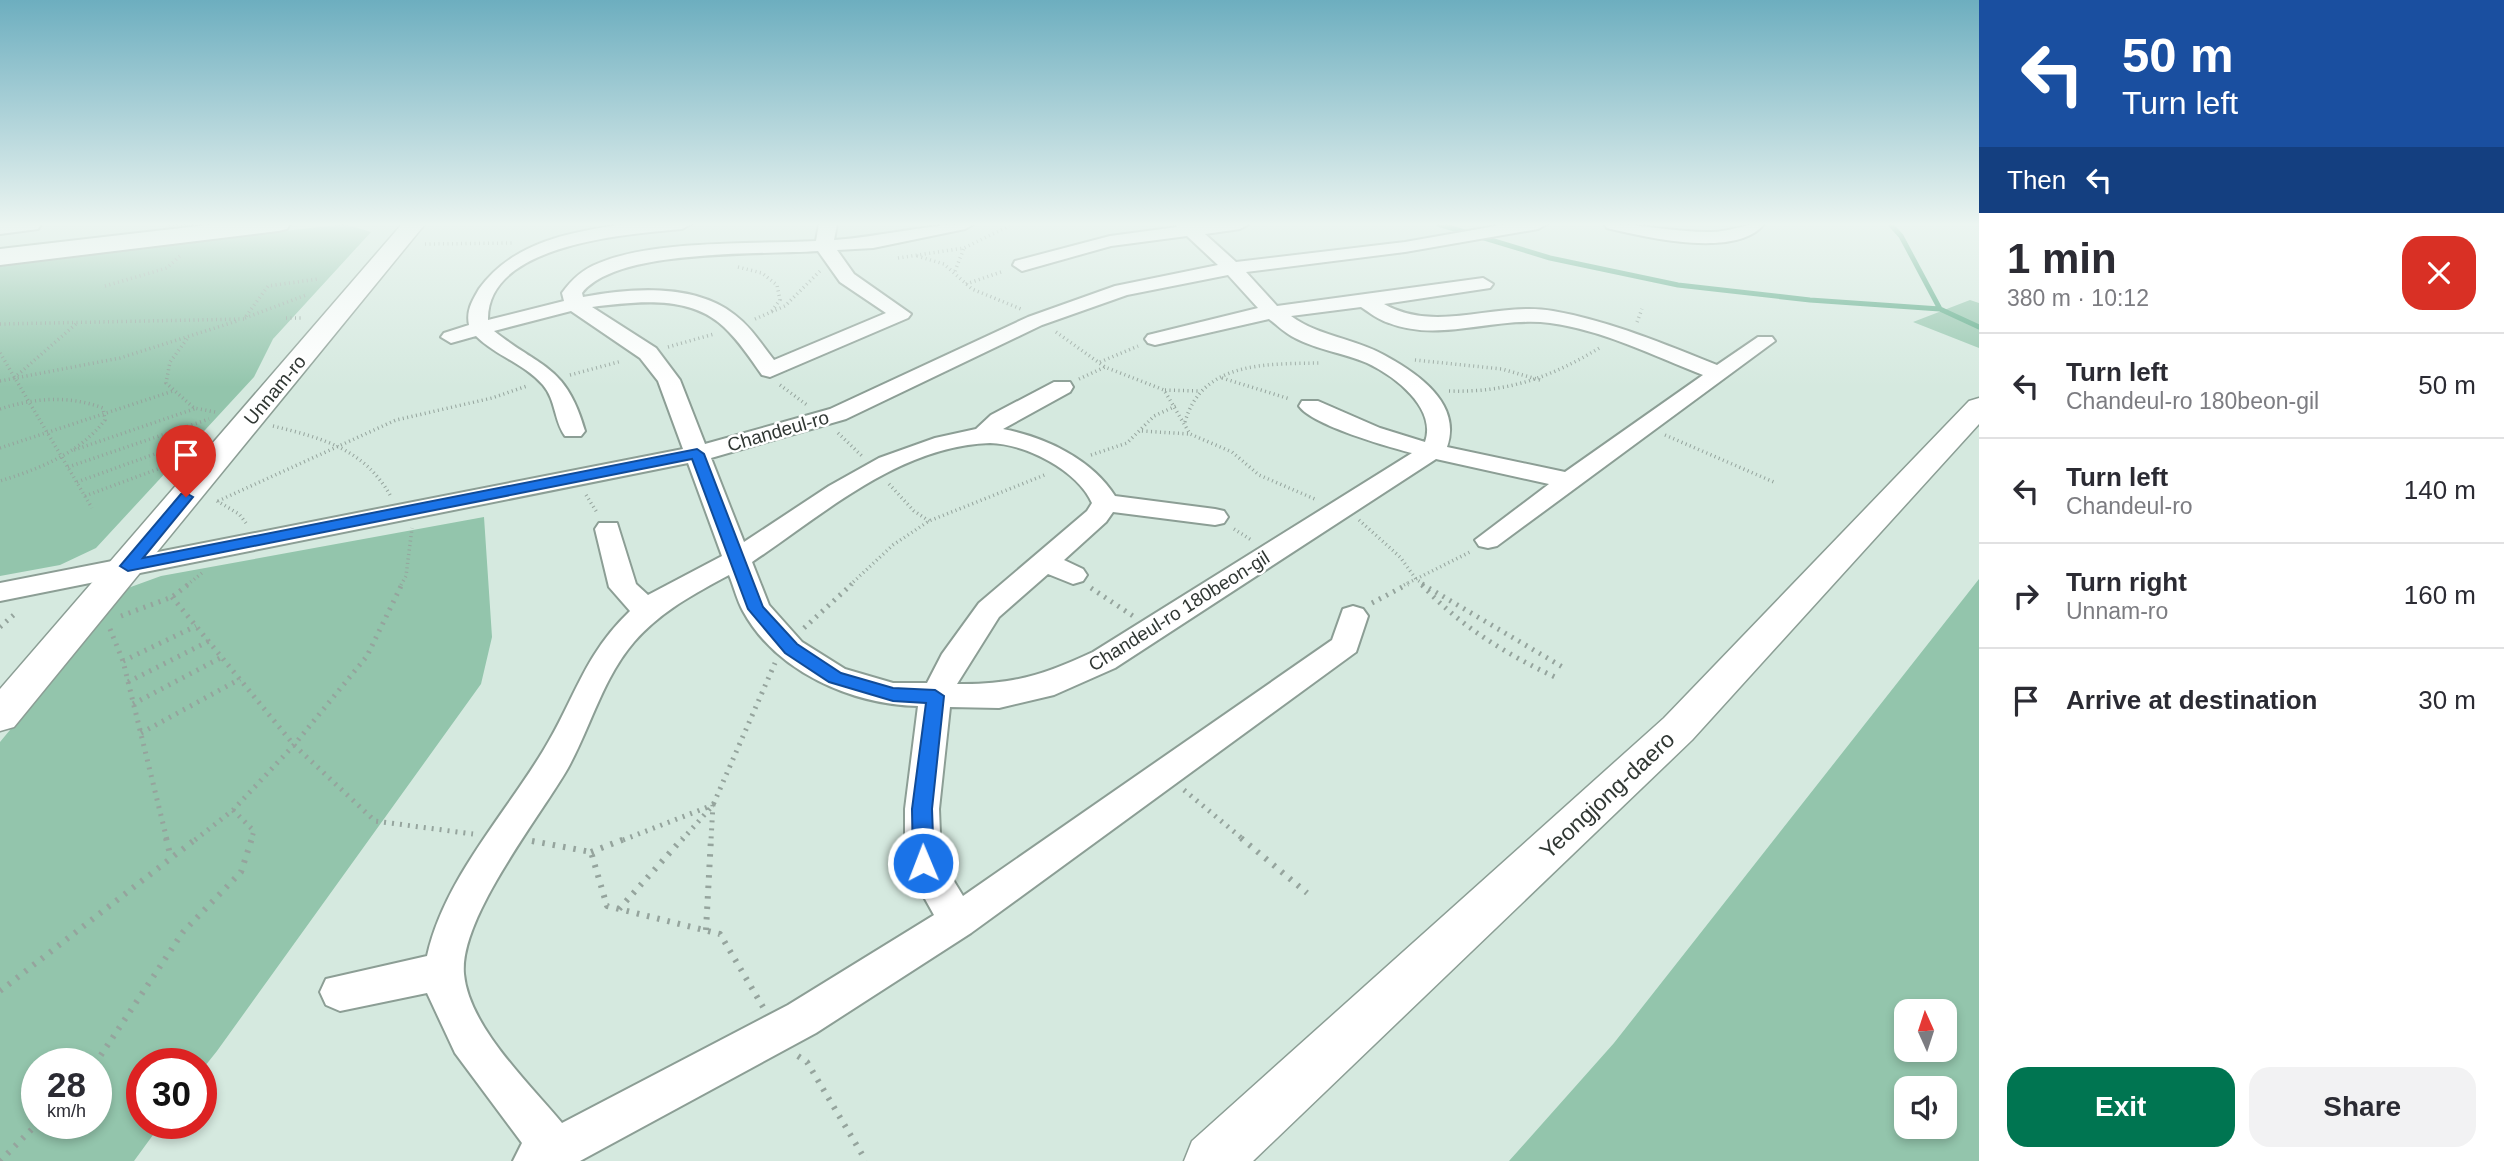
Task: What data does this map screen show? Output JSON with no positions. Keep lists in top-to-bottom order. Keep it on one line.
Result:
{"streets":{"street":["Unnam-ro","Chandeul-ro","Chandeul-ro 180beon-gil","Yeongjong-daero"]},"crossings":[["Unnam-ro","Chandeul-ro"],["Chandeul-ro","Chandeul-ro 180beon-gil"]],"north":"top","page":{"turn":["50 m","Turn left"],"then":"Then","heading":["1 min","380 m · 10:12"],"list":[{"name":"Turn left","note":"Chandeul-ro 180beon-gil","value":"50 m"},{"name":"Turn left","note":"Chandeul-ro","value":"140 m"},{"name":"Turn right","note":"Unnam-ro","value":"160 m"},{"name":"Arrive at destination","value":"30 m"}],"speed":"28 km/h","limit":"30","buttons":["Exit","Share"]}}
